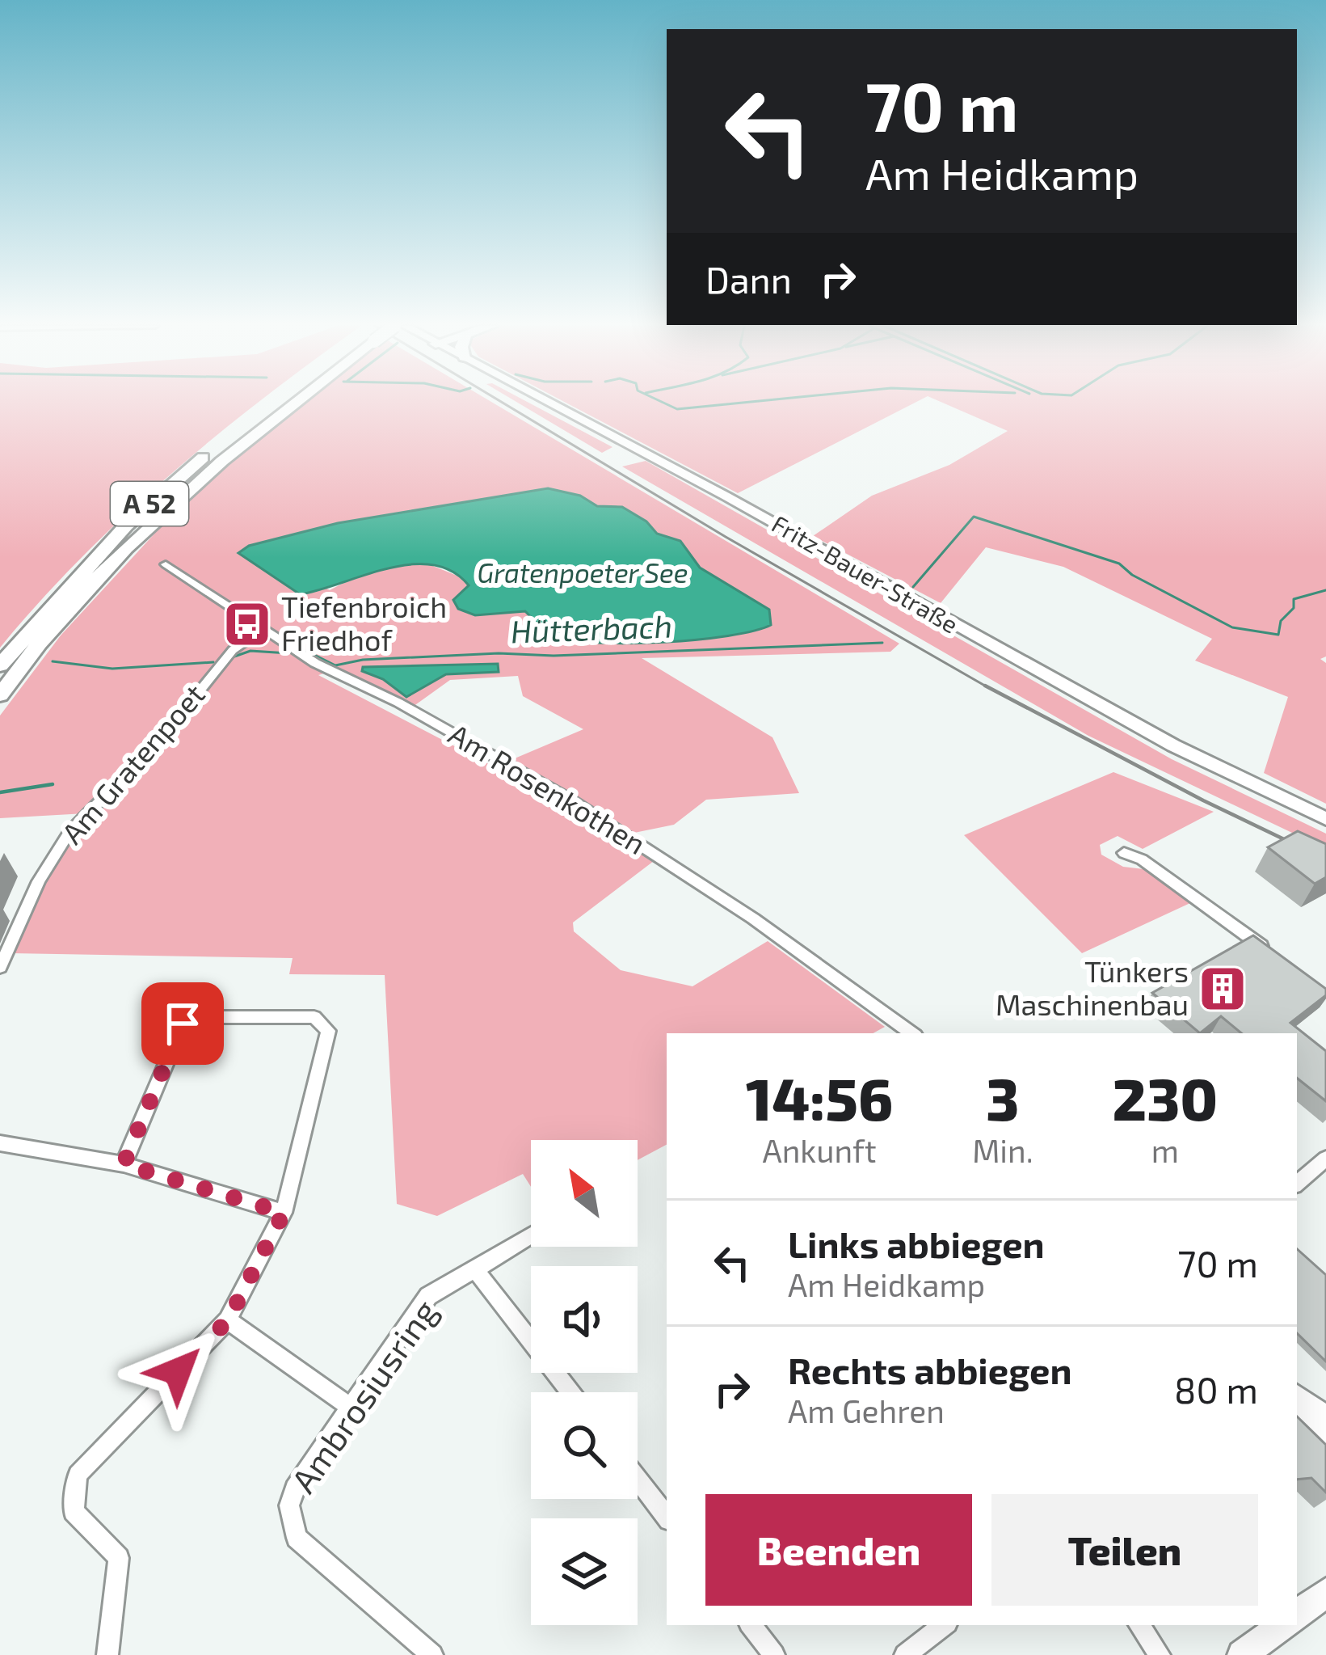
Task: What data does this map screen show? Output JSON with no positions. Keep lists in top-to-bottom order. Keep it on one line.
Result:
{"streets":{"highway":["A 52"],"main road":["Fritz-Bauer-Straße"],"street":["Am Gratenpoet","Am Rosenkothen","Ambrosiusring"]},"crossings":[["Am Gratenpoet","Am Rosenkothen"]],"water":["Gratenpoeter See","Hütterbach"],"places":{"bus stop":["Tiefenbroich Friedhof"],"building":["Tünkers Maschinenbau"]},"north":"top left","page":{"turn":["70 m","Am Heidkamp"],"then":"Dann","eta":["14:56","Ankunft","3","Min.","230","m"],"list":[{"name":"Links abbiegen","note":"Am Heidkamp","value":"70 m"},{"name":"Rechts abbiegen","note":"Am Gehren","value":"80 m"}],"buttons":["Beenden","Teilen"]}}
